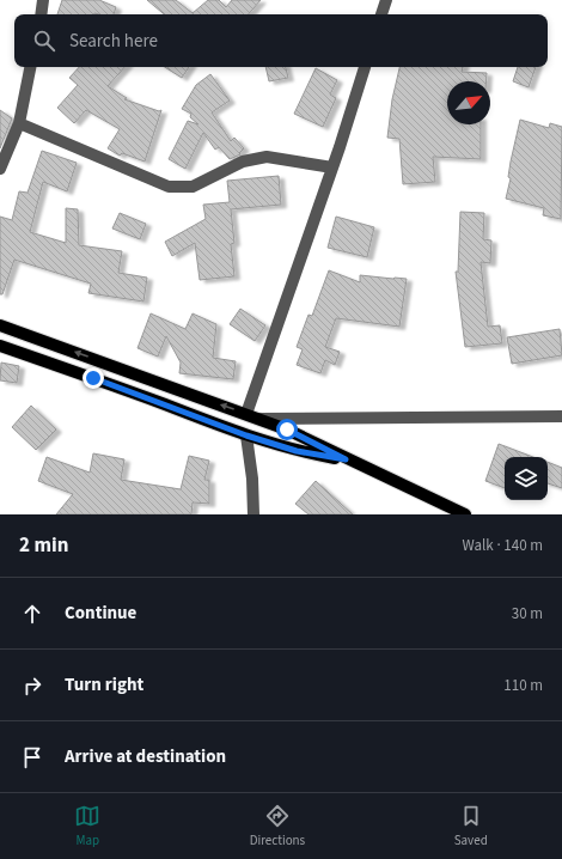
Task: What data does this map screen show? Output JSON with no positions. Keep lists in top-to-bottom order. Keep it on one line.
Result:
{"north":"top right","page":{"search":"Search here","heading":["2 min","Walk · 140 m"],"list":[["Continue","30 m"],["Turn right","110 m"],"Arrive at destination"],"nav":["Map","Directions","Saved"]}}
